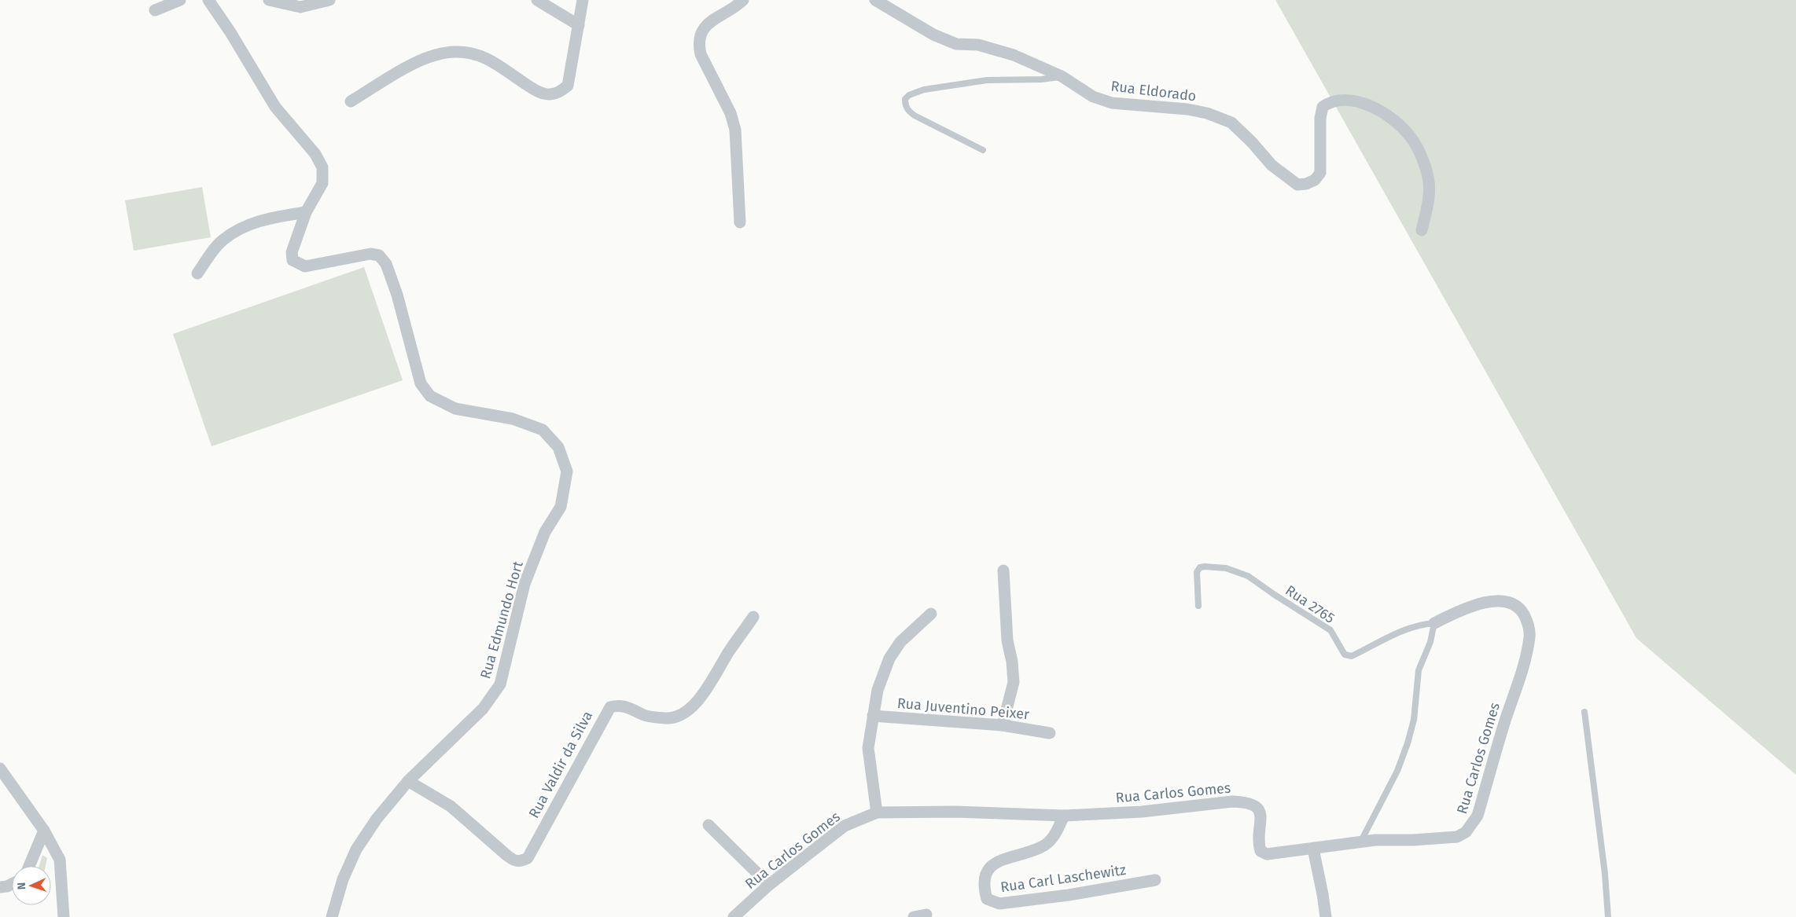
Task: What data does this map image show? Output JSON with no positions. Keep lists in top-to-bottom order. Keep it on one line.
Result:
{"streets":{"street":["Rua Eldorado","Rua Edmundo Hort","Rua Juventino Peixer","Rua Carlos Gomes","Rua Valdir da Silva","Rua Carl Laschewitz"],"lane":["Rua 2765"]},"crossings":[["Rua 2765","Rua Carlos Gomes"],["Rua Edmundo Hort","Rua Valdir da Silva"],["Rua Carlos Gomes","Rua Carl Laschewitz"]],"north":"left"}
